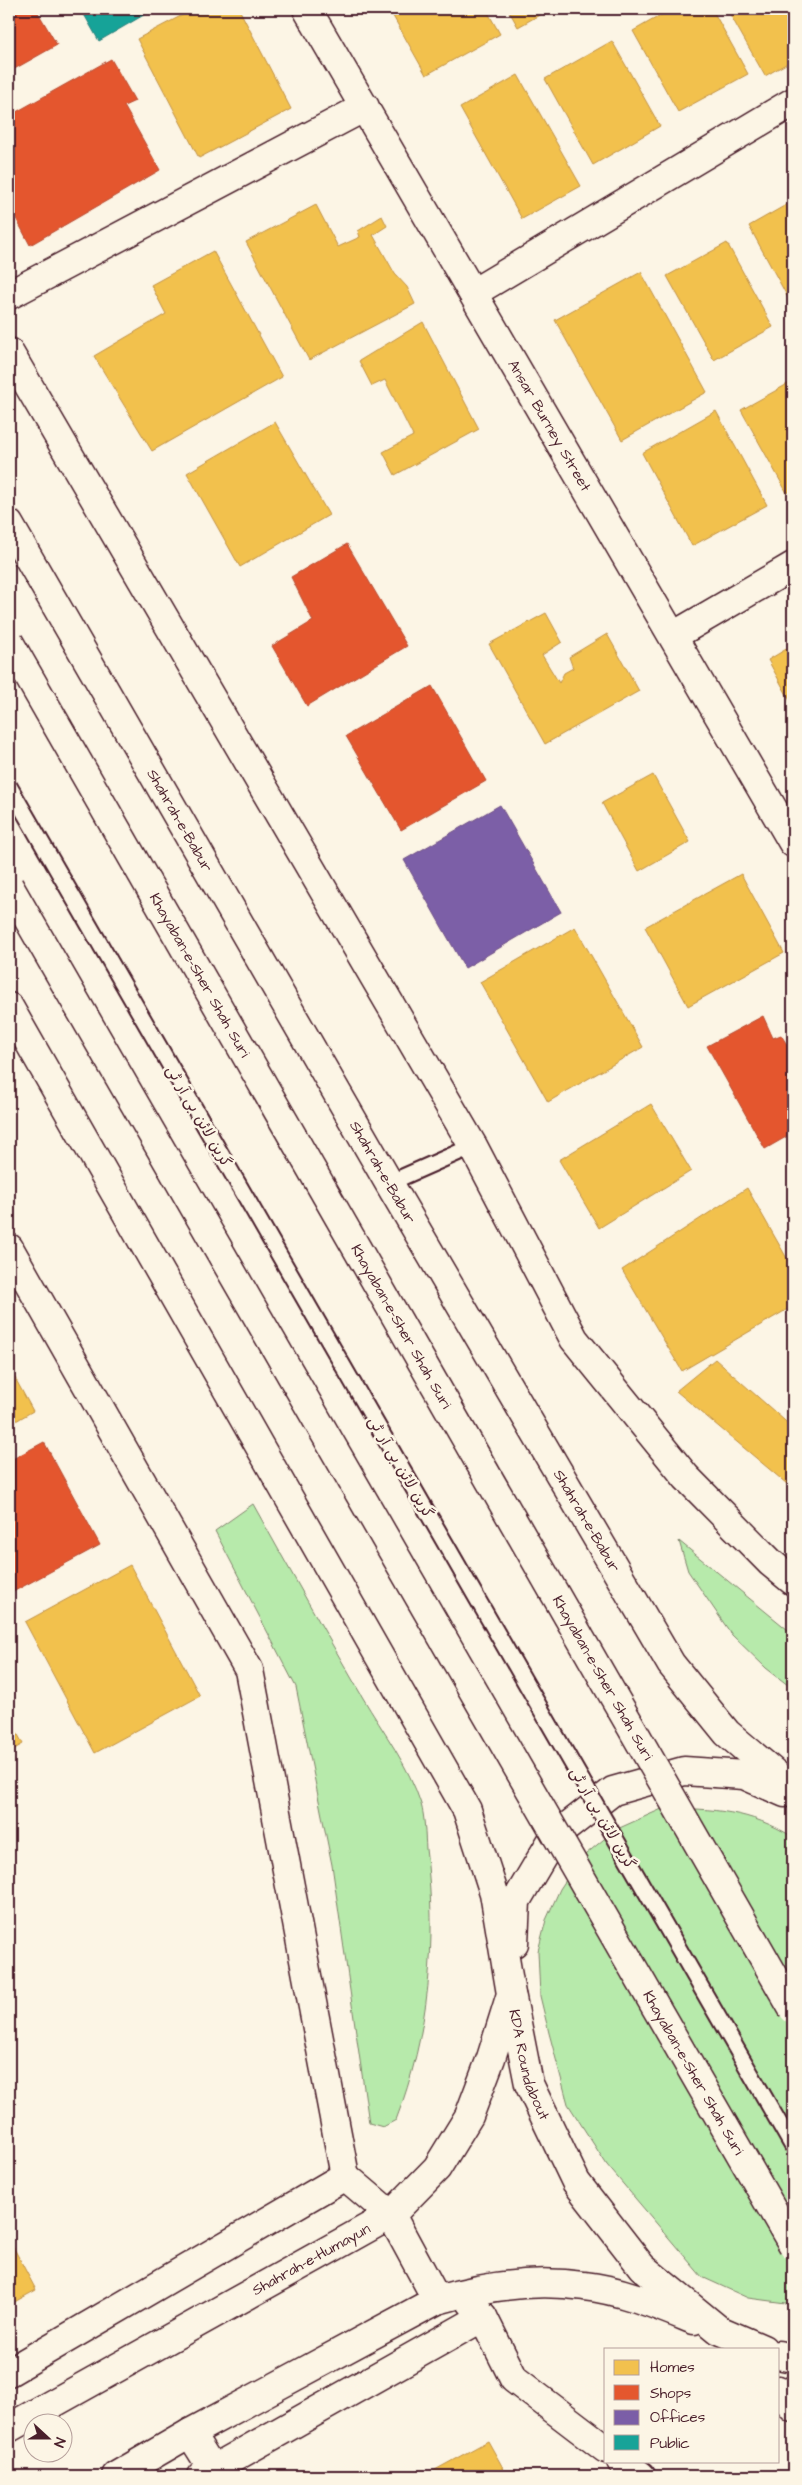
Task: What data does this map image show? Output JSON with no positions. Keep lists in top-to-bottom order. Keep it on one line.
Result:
{"streets":{"main road":["Ansar Burney Street","Shahrah-e-Babur","Khayaban-e-Sher Shah Suri","KDA Roundabout","Shahrah-e-Humayun"],"lane":["گرین لائن بی آر ٹی"]},"crossings":[["KDA Roundabout","Shahrah-e-Humayun"]],"legend":["Homes","Shops","Offices","Public"],"north":"right"}
